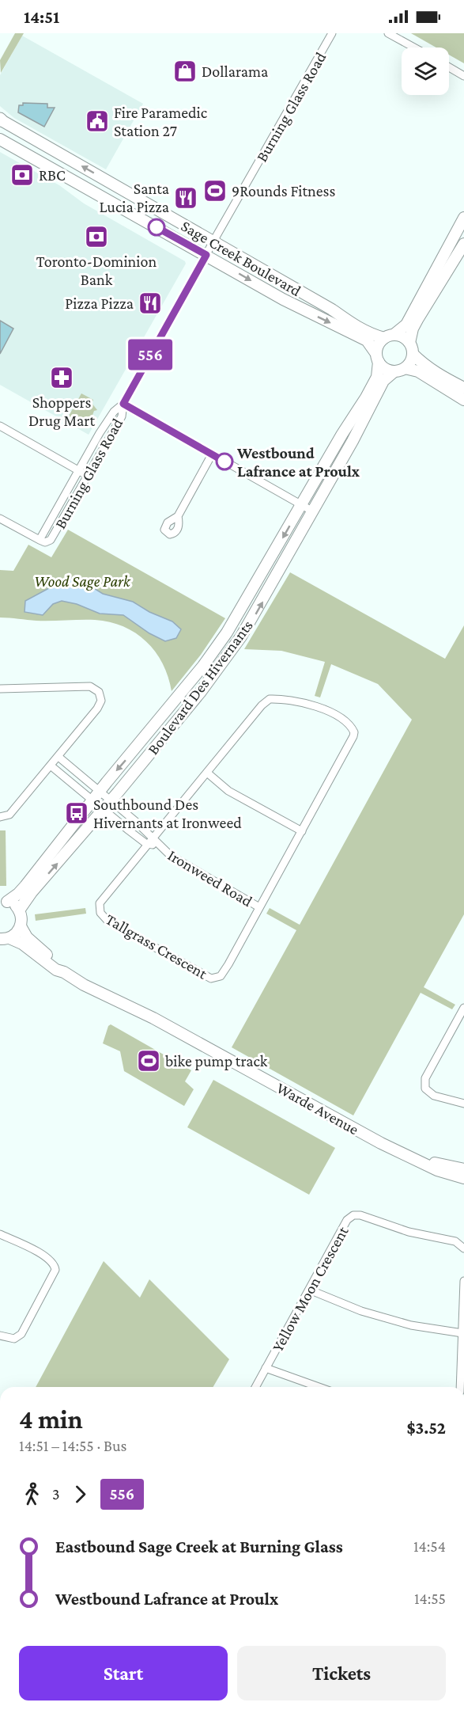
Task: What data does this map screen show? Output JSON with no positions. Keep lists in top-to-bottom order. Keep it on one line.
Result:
{"streets":{"street":["Burning Glass Road","Sage Creek Boulevard","Boulevard Des Hivernants","Ironweed Road","Tallgrass Crescent","Warde Avenue","Yellow Moon Crescent"]},"crossings":[["Burning Glass Road","Sage Creek Boulevard"],["Sage Creek Boulevard","Boulevard Des Hivernants"],["Boulevard Des Hivernants","Ironweed Road"],["Ironweed Road","Tallgrass Crescent"]],"parks":["Wood Sage Park"],"places":{"shop":["Dollarama"],"public building":["Fire Paramedic Station 27"],"bank":["RBC","Toronto-Dominion Bank"],"sports":["9Rounds Fitness","bike pump track"],"restaurant":["Santa Lucia Pizza","Pizza Pizza"],"pharmacy":["Shoppers Drug Mart"],"other":["Westbound Lafrance at Proulx"],"bus stop":["Southbound Des Hivernants at Ironweed"]},"lines":["bus line 556"],"page":{"status":"14:51","on_map":"556","heading":["4 min","14:51 – 14:55 · Bus","$3.52"],"legs":["3","556"],"list":[{"name":"Eastbound Sage Creek at Burning Glass","value":"14:54"},{"name":"Westbound Lafrance at Proulx","value":"14:55"}],"buttons":["Start","Tickets"]}}
